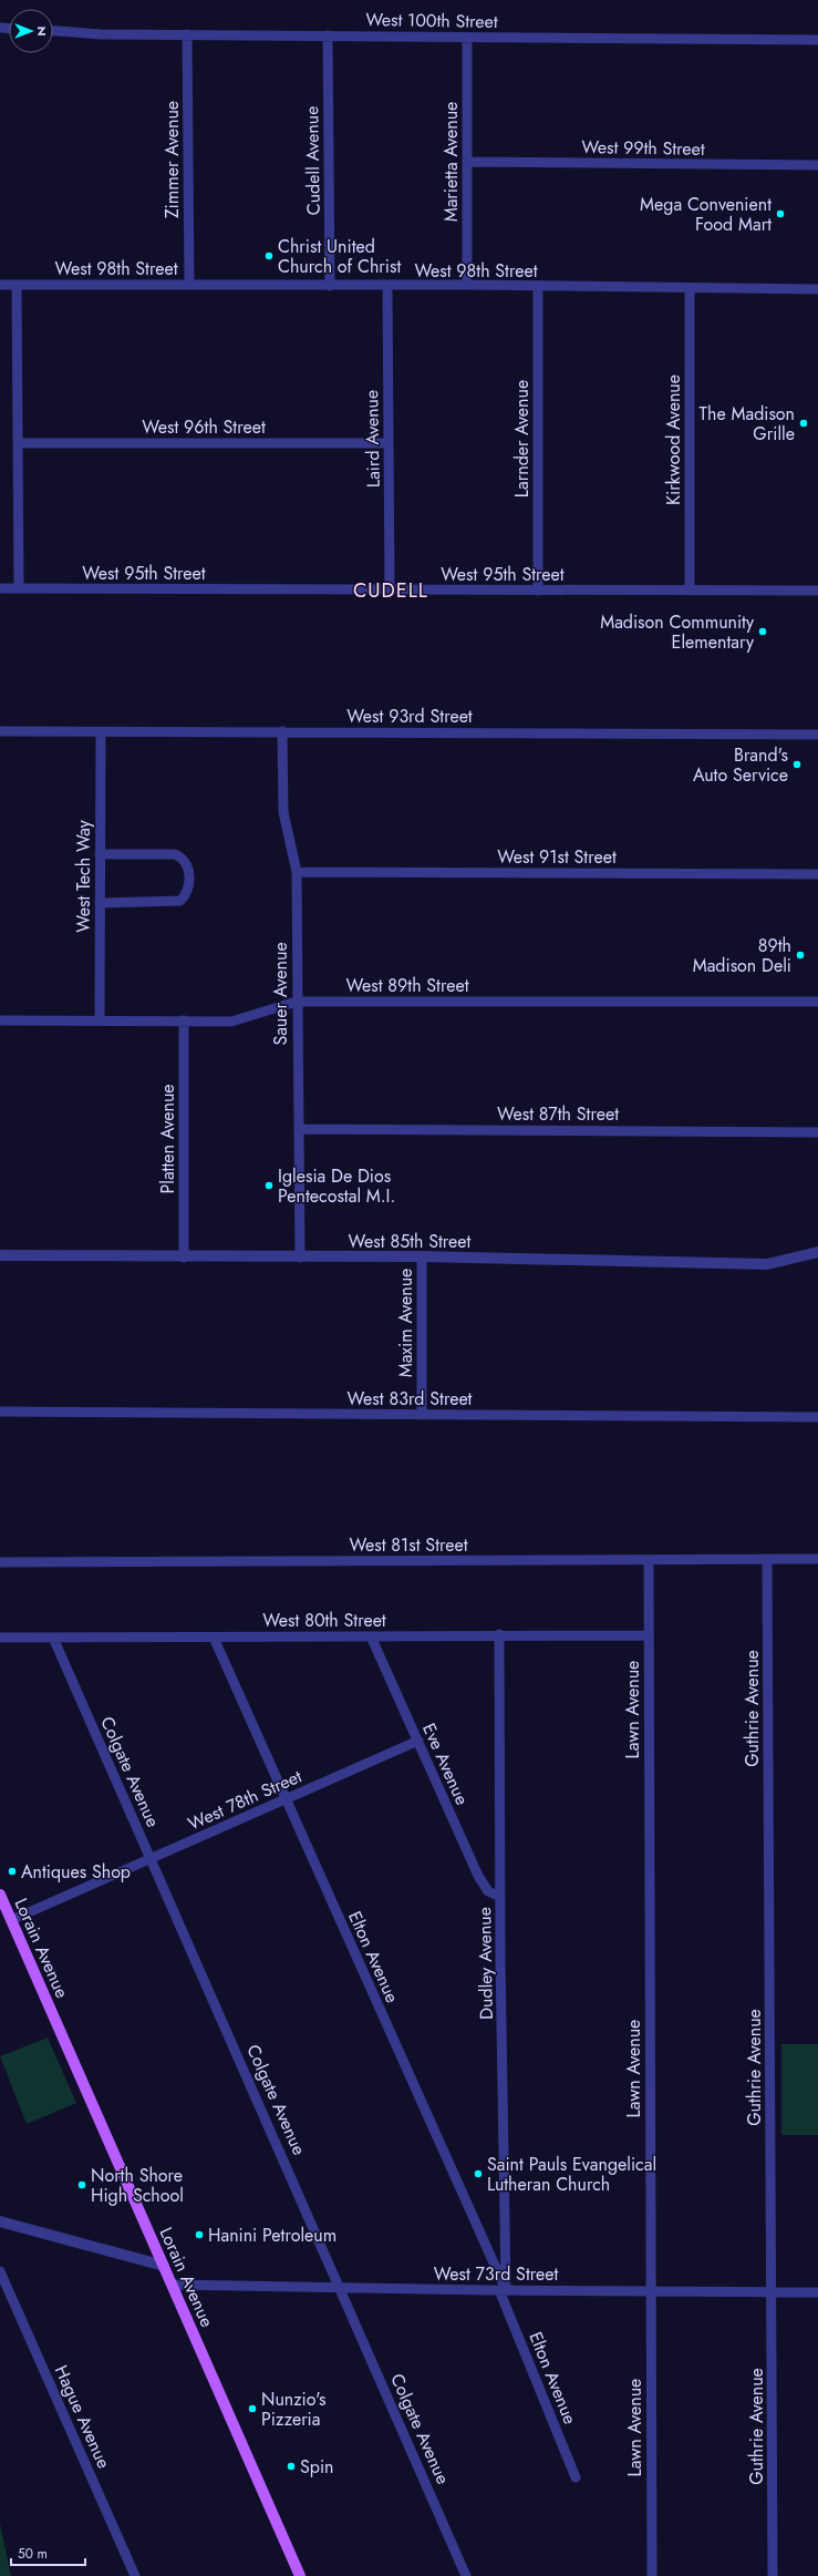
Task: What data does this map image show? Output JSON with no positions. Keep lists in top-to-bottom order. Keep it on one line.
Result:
{"streets":{"main road":["Lorain Avenue"],"street":["West 100th Street","West 99th Street","Zimmer Avenue","Cudell Avenue","Marietta Avenue","West 98th Street","West 96th Street","Laird Avenue","Larnder Avenue","Kirkwood Avenue","West 95th Street","West 93rd Street","West 91st Street","West Tech Way","West 89th Street","Sauer Avenue","West 87th Street","Platten Avenue","West 85th Street","Maxim Avenue","West 83rd Street","West 81st Street","West 80th Street","Guthrie Avenue","Lawn Avenue","Eve Avenue","Colgate Avenue","West 78th Street","Elton Avenue","Dudley Avenue","West 73rd Street","Hague Avenue"]},"crossings":[["West 100th Street","Zimmer Avenue"],["West 100th Street","Cudell Avenue"],["West 100th Street","Marietta Avenue"],["West 99th Street","Marietta Avenue"],["Zimmer Avenue","West 98th Street"],["Cudell Avenue","West 98th Street"],["Marietta Avenue","West 98th Street"],["West 98th Street","Laird Avenue"],["West 98th Street","Larnder Avenue"],["West 98th Street","Kirkwood Avenue"],["West 96th Street","Laird Avenue"],["Laird Avenue","West 95th Street"],["Larnder Avenue","West 95th Street"],["Kirkwood Avenue","West 95th Street"],["West 93rd Street","West Tech Way"],["West 93rd Street","Sauer Avenue"],["West 91st Street","Sauer Avenue"],["West Tech Way","West 89th Street"],["West 89th Street","Sauer Avenue"],["West 89th Street","Platten Avenue"],["Sauer Avenue","West 87th Street"],["Sauer Avenue","West 85th Street"],["Platten Avenue","West 85th Street"],["West 85th Street","Maxim Avenue"],["Maxim Avenue","West 83rd Street"],["West 81st Street","Guthrie Avenue"],["West 81st Street","Lawn Avenue"],["West 80th Street","Lawn Avenue"],["West 80th Street","Eve Avenue"],["West 80th Street","Colgate Avenue"],["West 80th Street","Elton Avenue"],["West 80th Street","Dudley Avenue"],["Guthrie Avenue","West 73rd Street"],["Lawn Avenue","West 73rd Street"],["Eve Avenue","West 78th Street"],["Eve Avenue","Dudley Avenue"],["Colgate Avenue","West 78th Street"],["Colgate Avenue","West 73rd Street"],["West 78th Street","Lorain Avenue"],["West 78th Street","Elton Avenue"],["Lorain Avenue","West 73rd Street"],["Elton Avenue","Dudley Avenue"],["Elton Avenue","West 73rd Street"],["Dudley Avenue","West 73rd Street"]],"districts":["CUDELL"],"places":["Mega Convenient Food Mart","Christ United Church of Christ","The Madison Grille","Madison Community Elementary","Brand's Auto Service","89th Madison Deli","Iglesia De Dios Pentecostal M.I.","Antiques Shop","Saint Pauls Evangelical Lutheran Church","North Shore High School","Hanini Petroleum","Nunzio's Pizzeria","Spin"],"scale_bar":"50 m","north":"right"}
